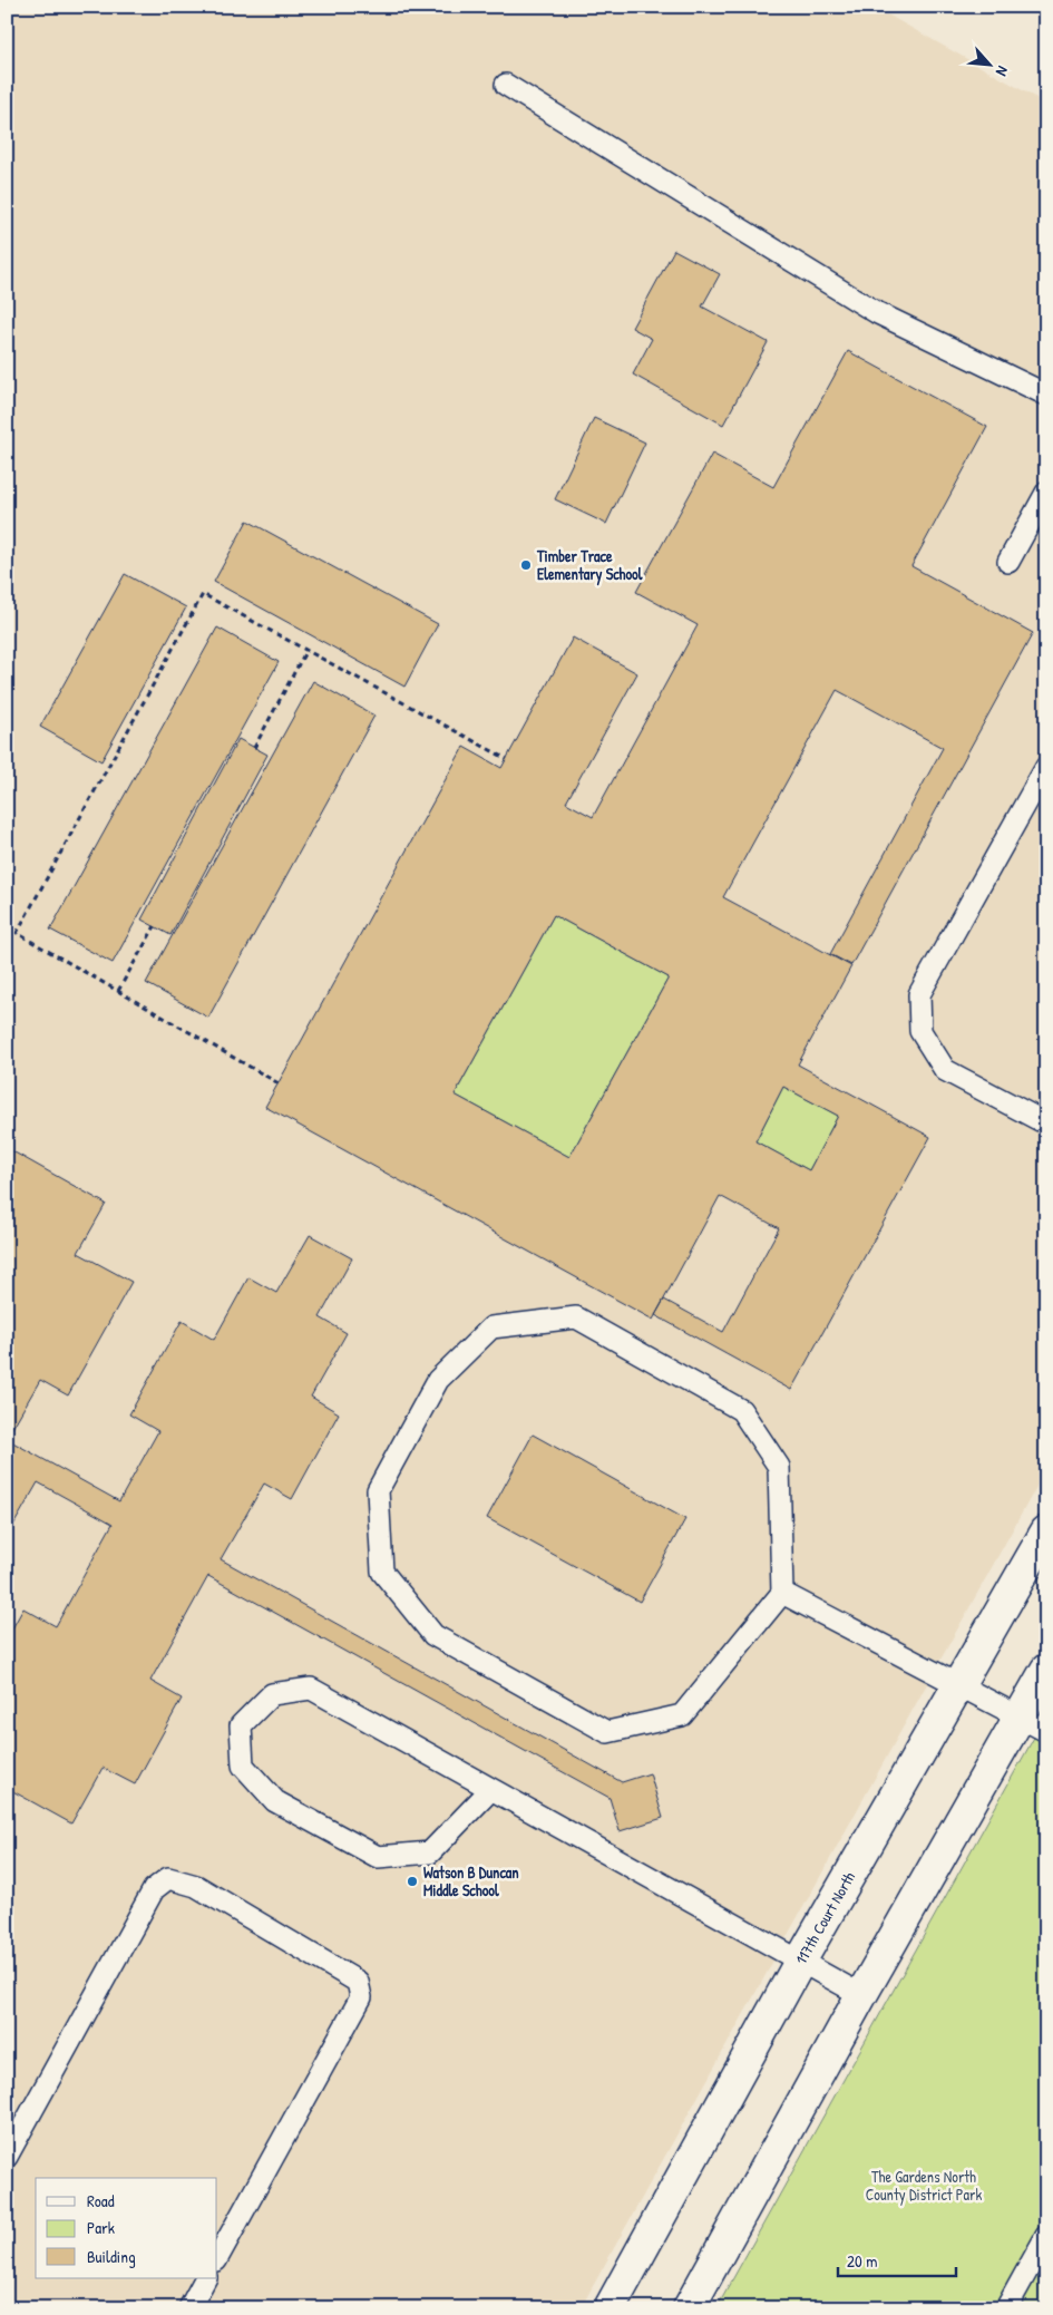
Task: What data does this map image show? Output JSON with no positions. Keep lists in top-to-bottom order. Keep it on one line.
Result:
{"streets":{"street":["117th Court North"]},"parks":["The Gardens North County District Park"],"places":["Timber Trace Elementary School","Watson B Duncan Middle School"],"legend":["Road","Park","Building"],"scale_bar":"20 m","north":"bottom right"}
